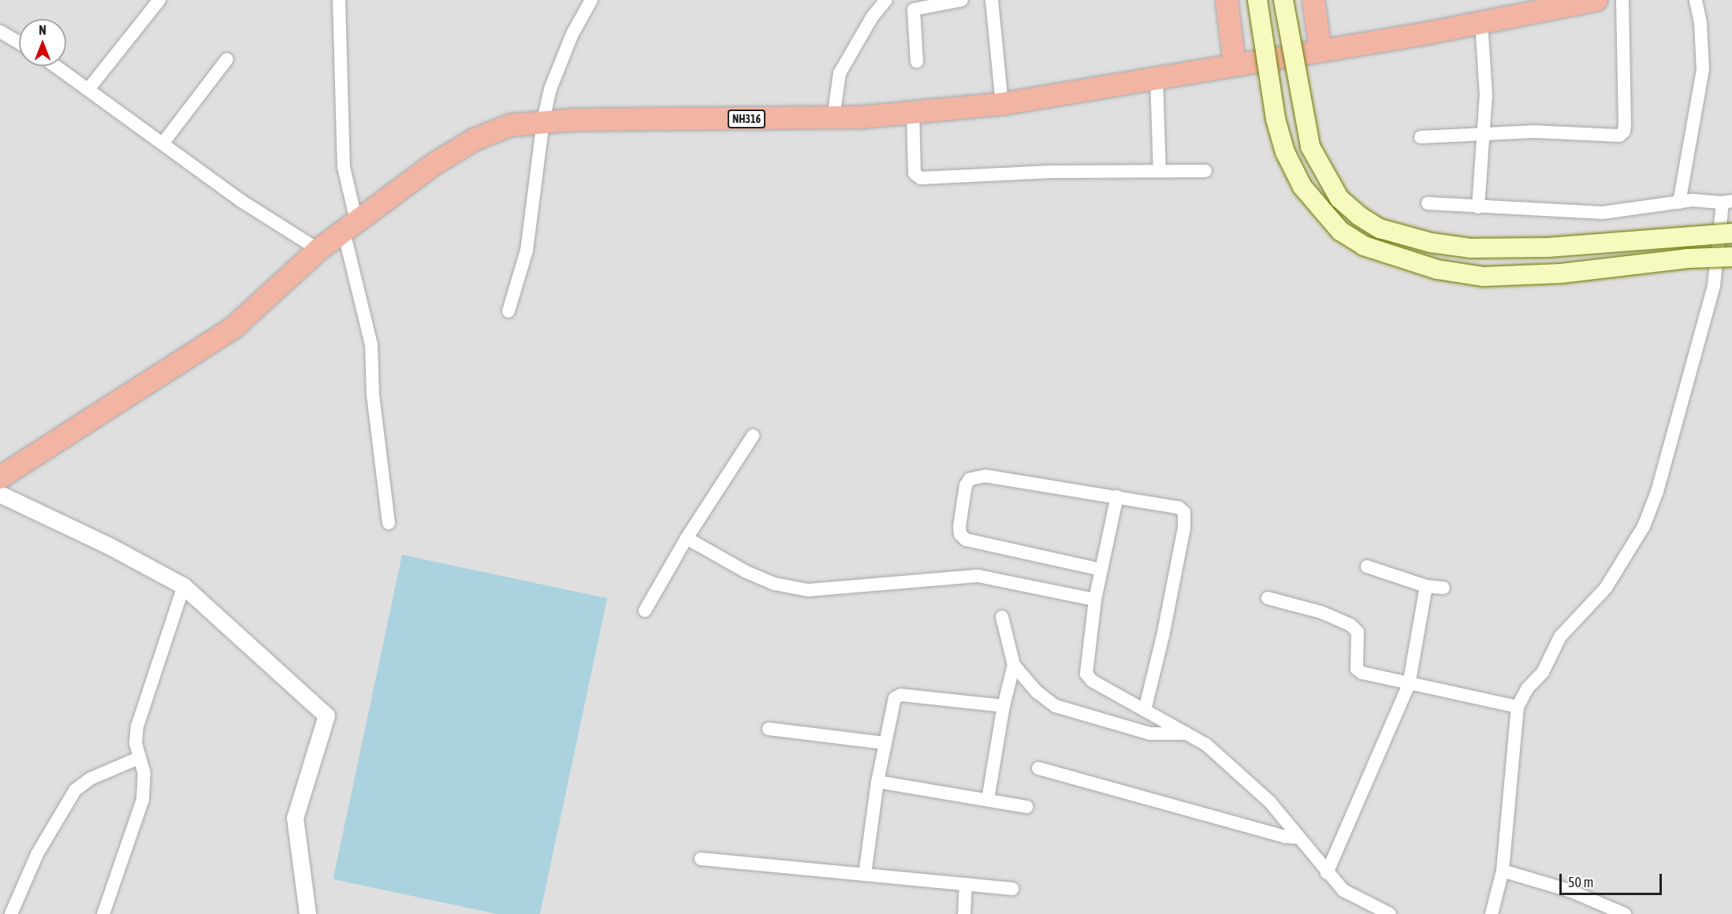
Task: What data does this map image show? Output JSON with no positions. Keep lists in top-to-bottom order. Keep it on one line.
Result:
{"streets":{"highway":["NH316"]},"scale_bar":"50 m","north":"top"}
